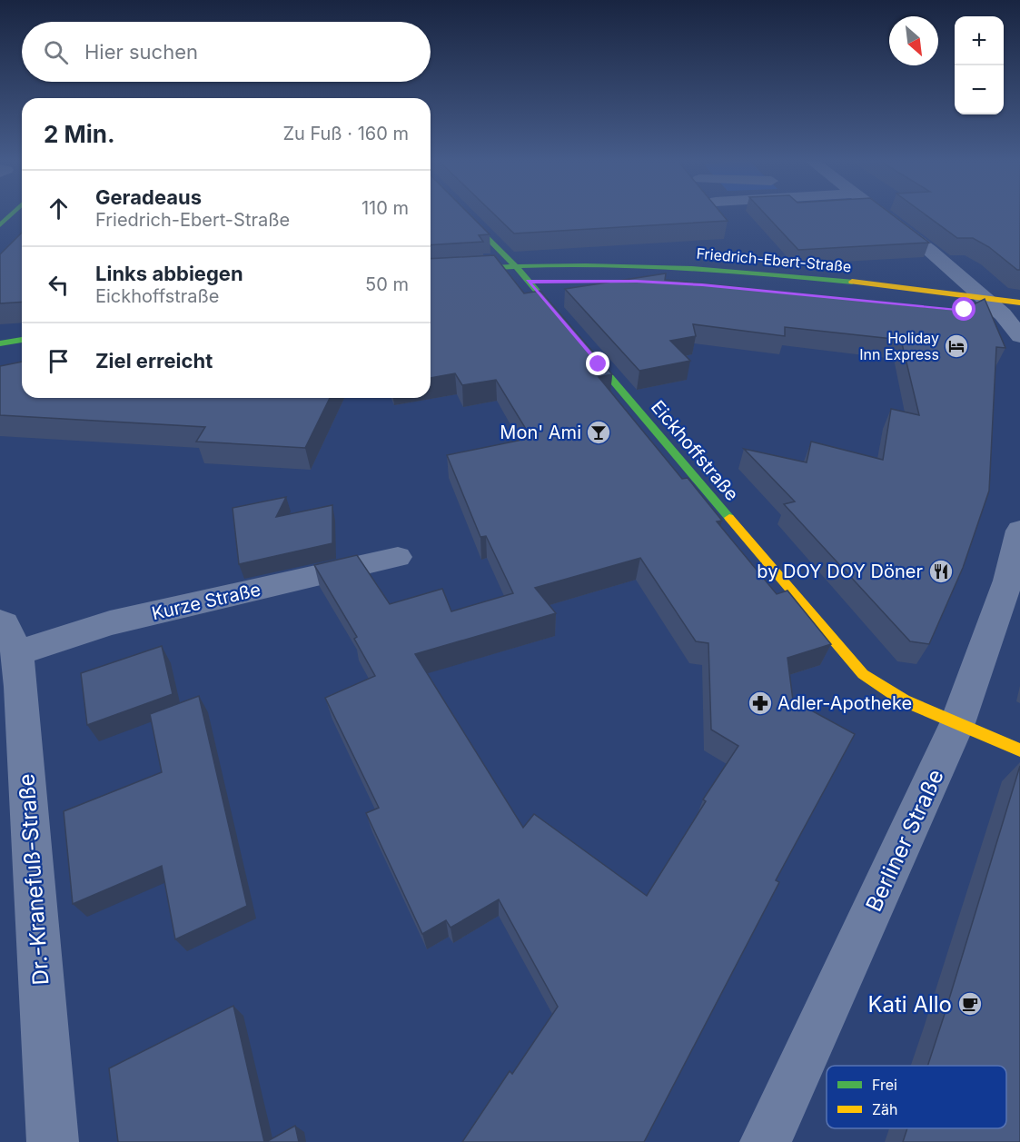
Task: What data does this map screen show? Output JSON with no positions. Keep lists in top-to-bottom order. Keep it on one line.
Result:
{"streets":{"street":["Friedrich-Ebert-Straße","Eickhoffstraße","Kurze Straße","Berliner Straße","Dr.-Kranefuß-Straße"]},"crossings":[["Friedrich-Ebert-Straße","Eickhoffstraße"],["Eickhoffstraße","Berliner Straße"],["Kurze Straße","Dr.-Kranefuß-Straße"]],"places":{"hotel":["Holiday Inn Express"],"bar":["Mon' Ami"],"restaurant":["by DOY DOY Döner"],"pharmacy":["Adler-Apotheke"],"cafe":["Kati Allo"]},"legend":["Frei","Zäh"],"north":"bottom right","page":{"map_buttons":["+","−"],"search":"Hier suchen","heading":["2 Min.","Zu Fuß · 160 m"],"list":[["Geradeaus","Friedrich-Ebert-Straße","110 m"],["Links abbiegen","Eickhoffstraße","50 m"],"Ziel erreicht"]}}
